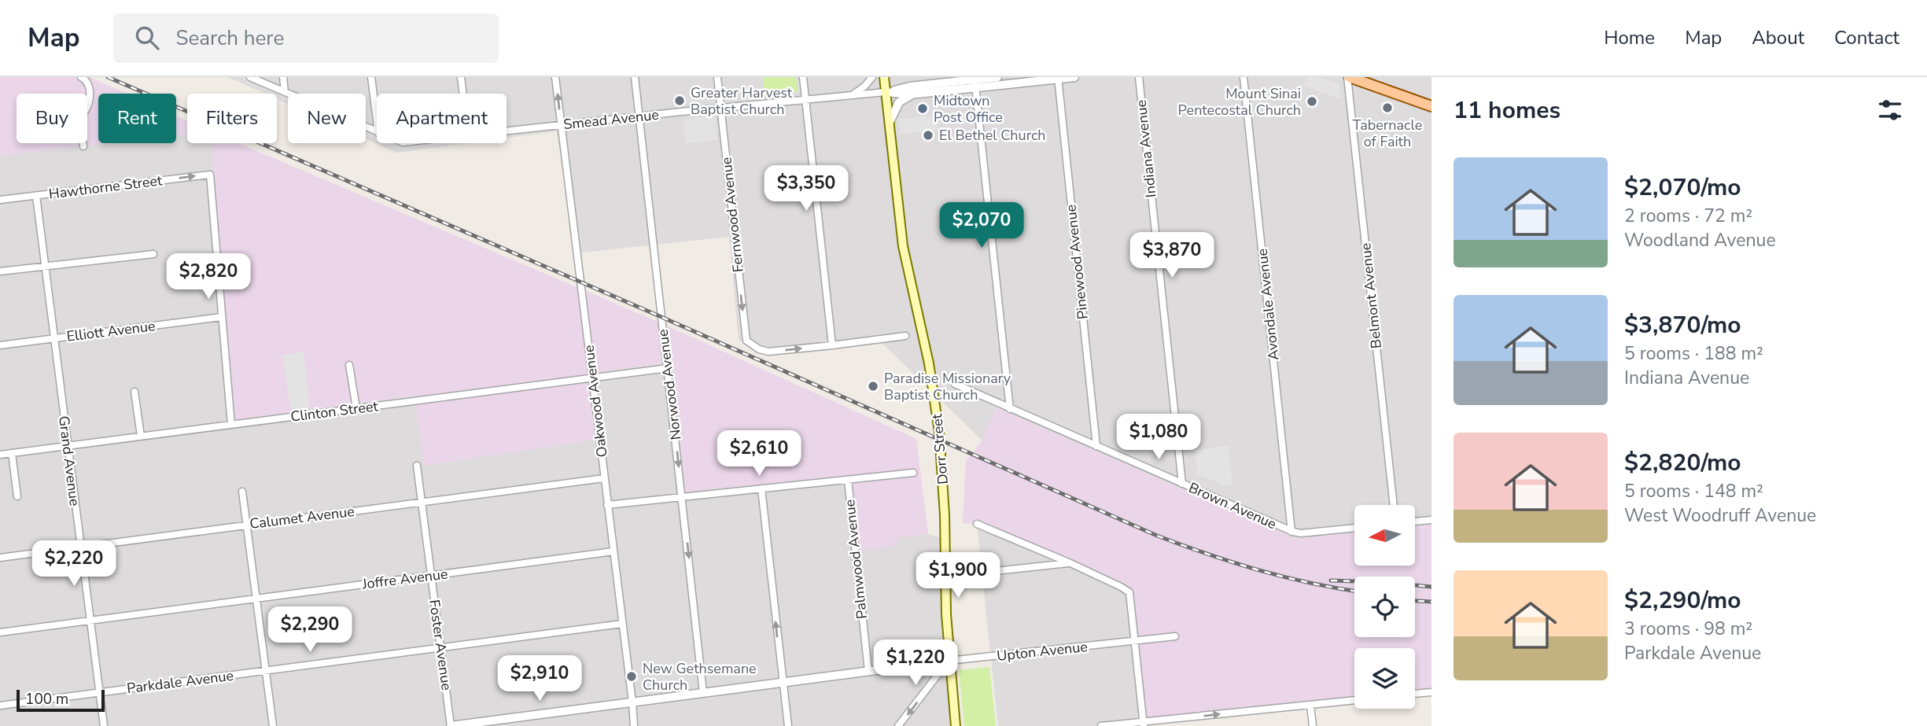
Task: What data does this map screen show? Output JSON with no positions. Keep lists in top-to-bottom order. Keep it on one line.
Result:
{"streets":{"main road":["Dorr Street"],"street":["Smead Avenue","Indiana Avenue","Hawthorne Street","Fernwood Avenue","Pinewood Avenue","Belmont Avenue","Avondale Avenue","Elliott Avenue","Norwood Avenue","Oakwood Avenue","Clinton Street","Grand Avenue","Brown Avenue","Calumet Avenue","Palmwood Avenue","Joffre Avenue","Foster Avenue","Upton Avenue","Parkdale Avenue"]},"crossings":[["Smead Avenue","Fernwood Avenue"],["Smead Avenue","Pinewood Avenue"],["Smead Avenue","Norwood Avenue"],["Smead Avenue","Oakwood Avenue"],["Smead Avenue","Dorr Street"],["Indiana Avenue","Brown Avenue"],["Hawthorne Street","Elliott Avenue"],["Hawthorne Street","Grand Avenue"],["Pinewood Avenue","Brown Avenue"],["Avondale Avenue","Brown Avenue"],["Elliott Avenue","Grand Avenue"],["Norwood Avenue","Clinton Street"],["Norwood Avenue","Upton Avenue"],["Oakwood Avenue","Clinton Street"],["Oakwood Avenue","Calumet Avenue"],["Oakwood Avenue","Joffre Avenue"],["Oakwood Avenue","Upton Avenue"],["Oakwood Avenue","Parkdale Avenue"],["Clinton Street","Grand Avenue"],["Dorr Street","Upton Avenue"],["Grand Avenue","Calumet Avenue"],["Grand Avenue","Joffre Avenue"],["Grand Avenue","Parkdale Avenue"],["Calumet Avenue","Foster Avenue"],["Palmwood Avenue","Upton Avenue"],["Joffre Avenue","Foster Avenue"],["Foster Avenue","Upton Avenue"],["Foster Avenue","Parkdale Avenue"]],"one_way":["Fernwood Avenue","Norwood Avenue"],"places":["Greater Harvest Baptist Church","Mount Sinai Pentecostal Church","Tabernacle of Faith","Midtown Post Office","El Bethel Church","Paradise Missionary Baptist Church","New Gethsemane Church"],"scale_bar":"100 m","north":"left","page":{"header":"Map","search":"Search here","nav":["Home","Map","About","Contact"],"heading":"11 homes","chip":["Buy","Rent","Filters","New","Apartment"],"list":[{"name":"$2,070/mo","note":"2 rooms · 72 m² · Woodland Avenue"},{"name":"$3,870/mo","note":"5 rooms · 188 m² · Indiana Avenue"},{"name":"$2,820/mo","note":"5 rooms · 148 m² · West Woodruff Avenue"},{"name":"$2,290/mo","note":"3 rooms · 98 m² · Parkdale Avenue"}],"price":["$3,350","$2,070","$3,870","$2,820","$1,080","$2,610","$2,220","$1,900","$2,290","$1,220","$2,910"],"scale":"100 m"}}
